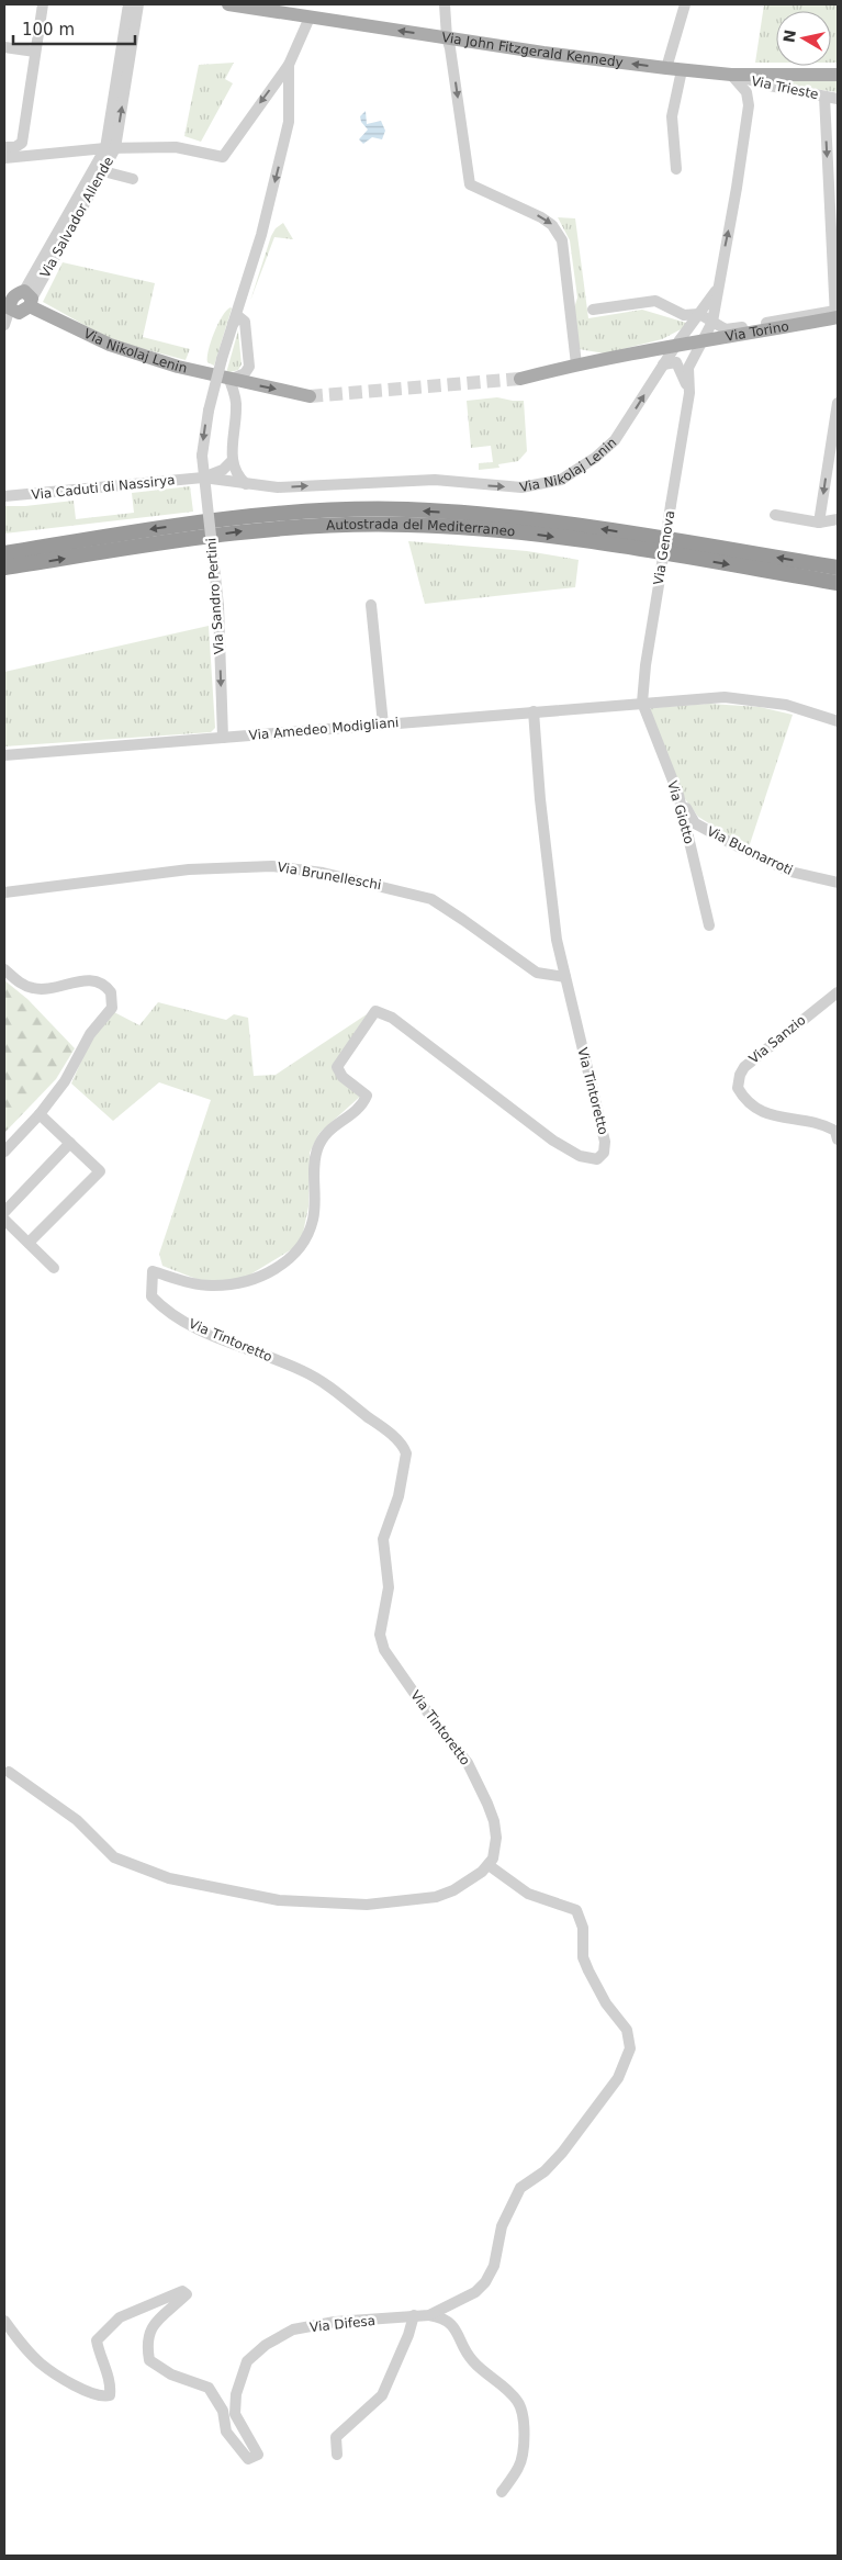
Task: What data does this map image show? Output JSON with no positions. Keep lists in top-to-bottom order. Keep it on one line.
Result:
{"streets":{"highway":["Autostrada del Mediterraneo"],"main road":["Via John Fitzgerald Kennedy","Via Torino","Via Nikolaj Lenin"],"street":["Via Trieste","Via Salvador Allende","Via Caduti di Nassirya","Via Genova","Via Sandro Pertini","Via Amedeo Modigliani","Via Giotto","Via Buonarroti","Via Brunelleschi","Via Sanzio","Via Tintoretto","Via Difesa"]},"crossings":[["Via John Fitzgerald Kennedy","Via Trieste"],["Via Salvador Allende","Via Nikolaj Lenin"],["Via Torino","Via Nikolaj Lenin"],["Via Torino","Via Genova"],["Via Nikolaj Lenin","Via Caduti di Nassirya"],["Via Genova","Via Amedeo Modigliani"],["Via Genova","Via Giotto"],["Via Sandro Pertini","Via Amedeo Modigliani"],["Via Amedeo Modigliani","Via Giotto"],["Via Amedeo Modigliani","Via Tintoretto"],["Via Giotto","Via Buonarroti"],["Via Brunelleschi","Via Tintoretto"],["Via Tintoretto","Via Difesa"]],"one_way":["Via John Fitzgerald Kennedy","Via Nikolaj Lenin","Via Sandro Pertini"],"scale_bar":"100 m","north":"left"}
